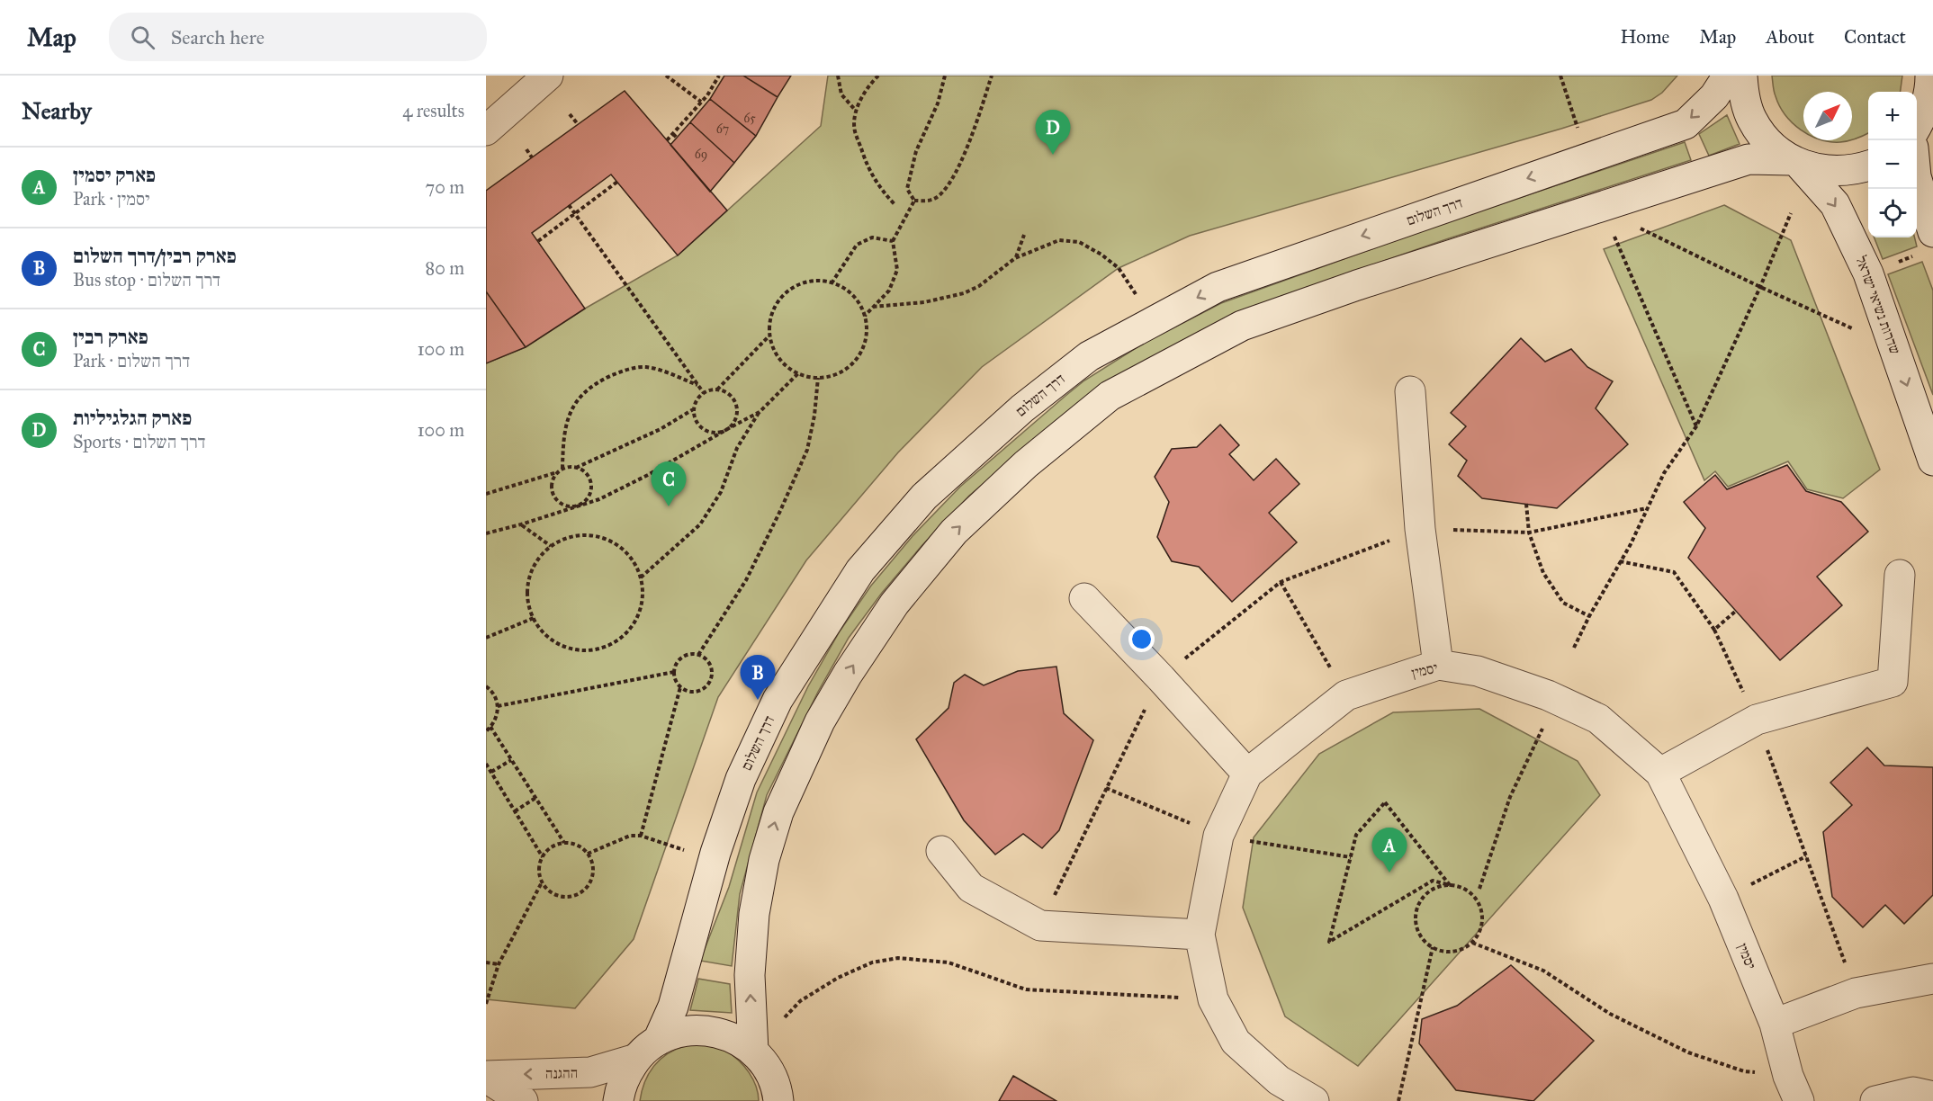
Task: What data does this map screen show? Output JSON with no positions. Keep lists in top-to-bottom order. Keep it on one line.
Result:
{"streets":{"street":["דרך השלום","שדרות נשיאי ישראל","יסמין","ההגנה"]},"crossings":[["דרך השלום","ההגנה"]],"one_way":["שדרות נשיאי ישראל","ההגנה"],"house_numbers":["65","67","69"],"north":"top right","page":{"header":"Map","search":"Search here","nav":["Home","Map","About","Contact"],"heading":["Nearby","4 results"],"map_buttons":["+","−"],"pins":["D","C","B","A"],"list":[{"mark":"A","name":"פארק יסמין","note":"Park · יסמין","value":"70 m"},{"mark":"B","name":"פארק רבין/דרך השלום","note":"Bus stop · דרך השלום","value":"80 m"},{"mark":"C","name":"פארק רבין","note":"Park · דרך השלום","value":"100 m"},{"mark":"D","name":"פארק הגלגיליות","note":"Sports · דרך השלום","value":"100 m"}]}}
